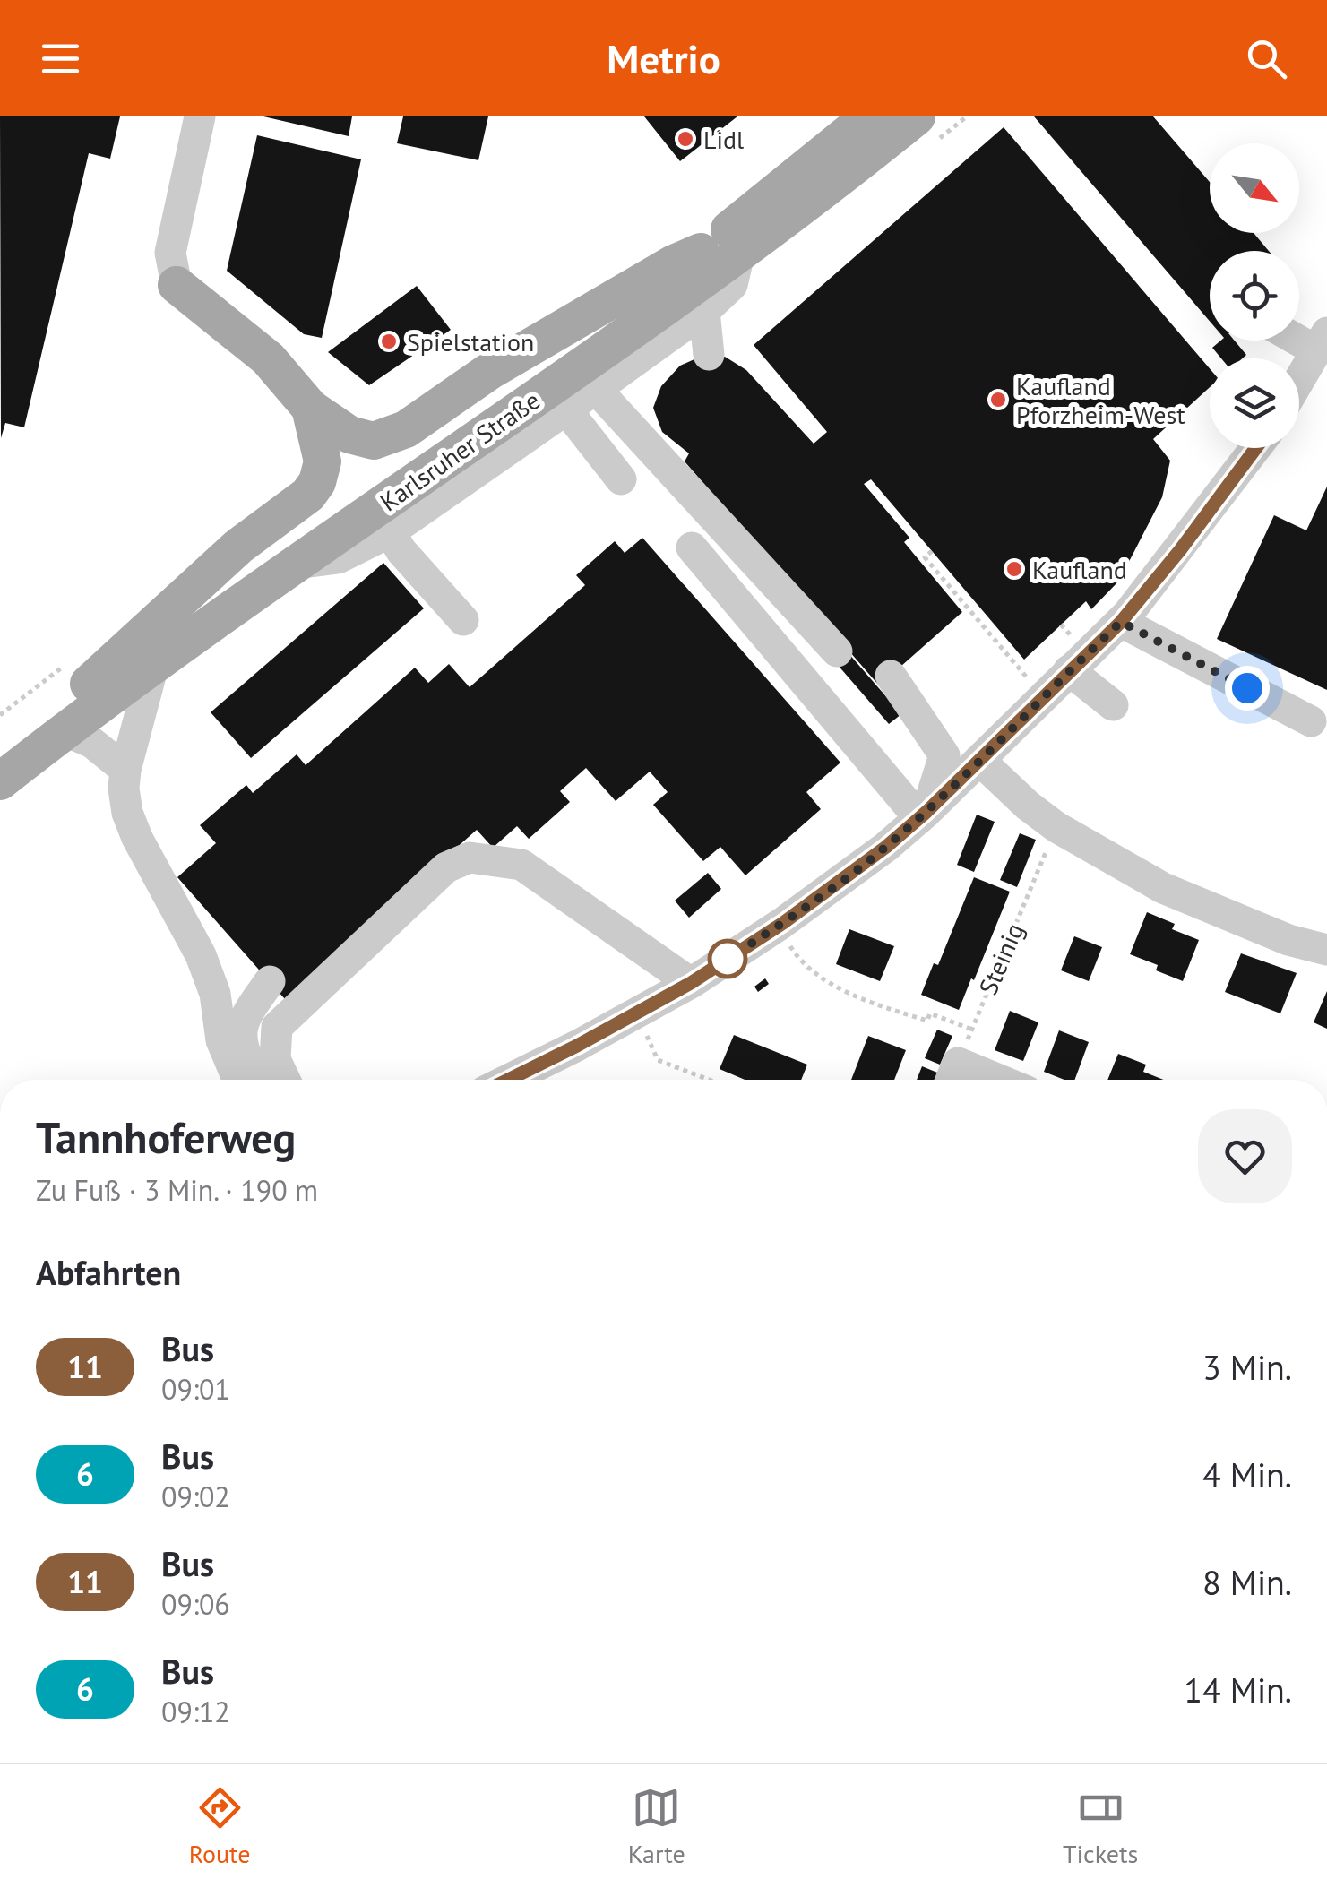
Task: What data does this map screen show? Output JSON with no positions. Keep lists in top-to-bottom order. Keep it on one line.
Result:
{"streets":{"main road":["Karlsruher Straße"],"path":["Steinig"]},"places":["Lidl","Spielstation","Kaufland Pforzheim-West","Kaufland"],"lines":["bus line 11"],"north":"bottom right","page":{"header":"Metrio","heading":[["Tannhoferweg","Zu Fuß · 3 Min. · 190 m"],"Abfahrten"],"list":[{"mark":"11","name":"Bus","note":"09:01","value":"3 Min."},{"mark":"6","name":"Bus","note":"09:02","value":"4 Min."},{"mark":"11","name":"Bus","note":"09:06","value":"8 Min."},{"mark":"6","name":"Bus","note":"09:12","value":"14 Min."}],"tabs":["Route","Karte","Tickets"]}}
